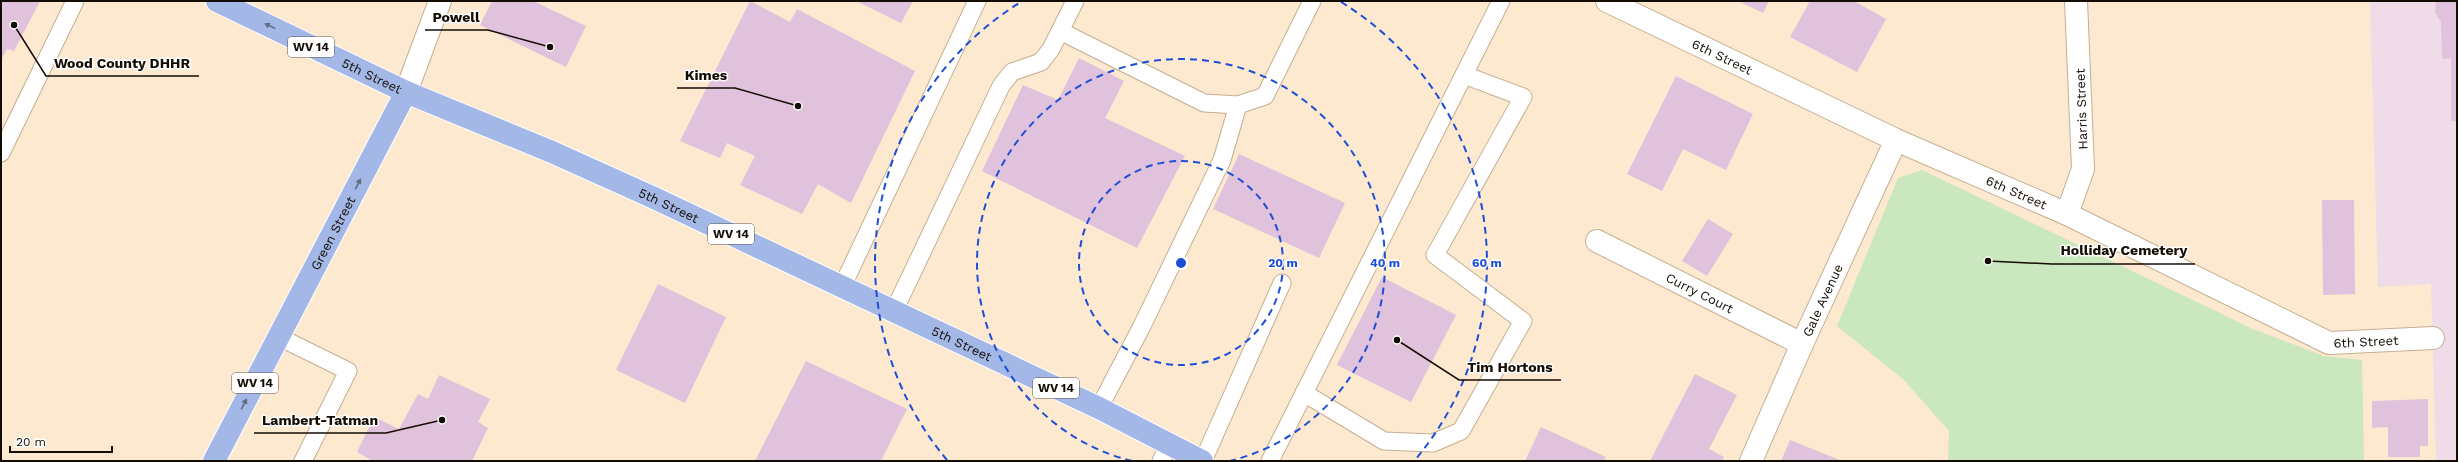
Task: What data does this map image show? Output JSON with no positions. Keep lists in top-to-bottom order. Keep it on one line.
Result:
{"streets":{"main road":["WV 14","5th Street","Green Street"],"street":["6th Street","Harris Street","Curry Court","Gale Avenue"]},"crossings":[["6th Street","Harris Street"],["6th Street","Gale Avenue"],["5th Street","Green Street"],["Curry Court","Gale Avenue"]],"one_way":["Green Street"],"places":["Wood County DHHR","Powell","Kimes","Holliday Cemetery","Tim Hortons","Lambert-Tatman"],"scale_bar":"20 m","rings":["20 m","40 m","60 m"]}
